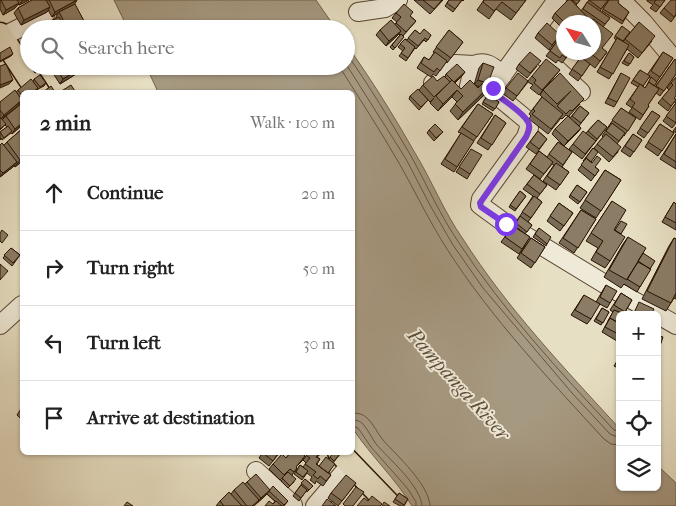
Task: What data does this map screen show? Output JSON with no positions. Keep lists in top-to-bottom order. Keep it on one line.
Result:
{"water":["Pampanga River"],"north":"top left","page":{"search":"Search here","heading":["2 min","Walk · 100 m"],"list":[["Continue","20 m"],["Turn right","50 m"],["Turn left","30 m"],"Arrive at destination"],"map_buttons":["+","−"]}}
